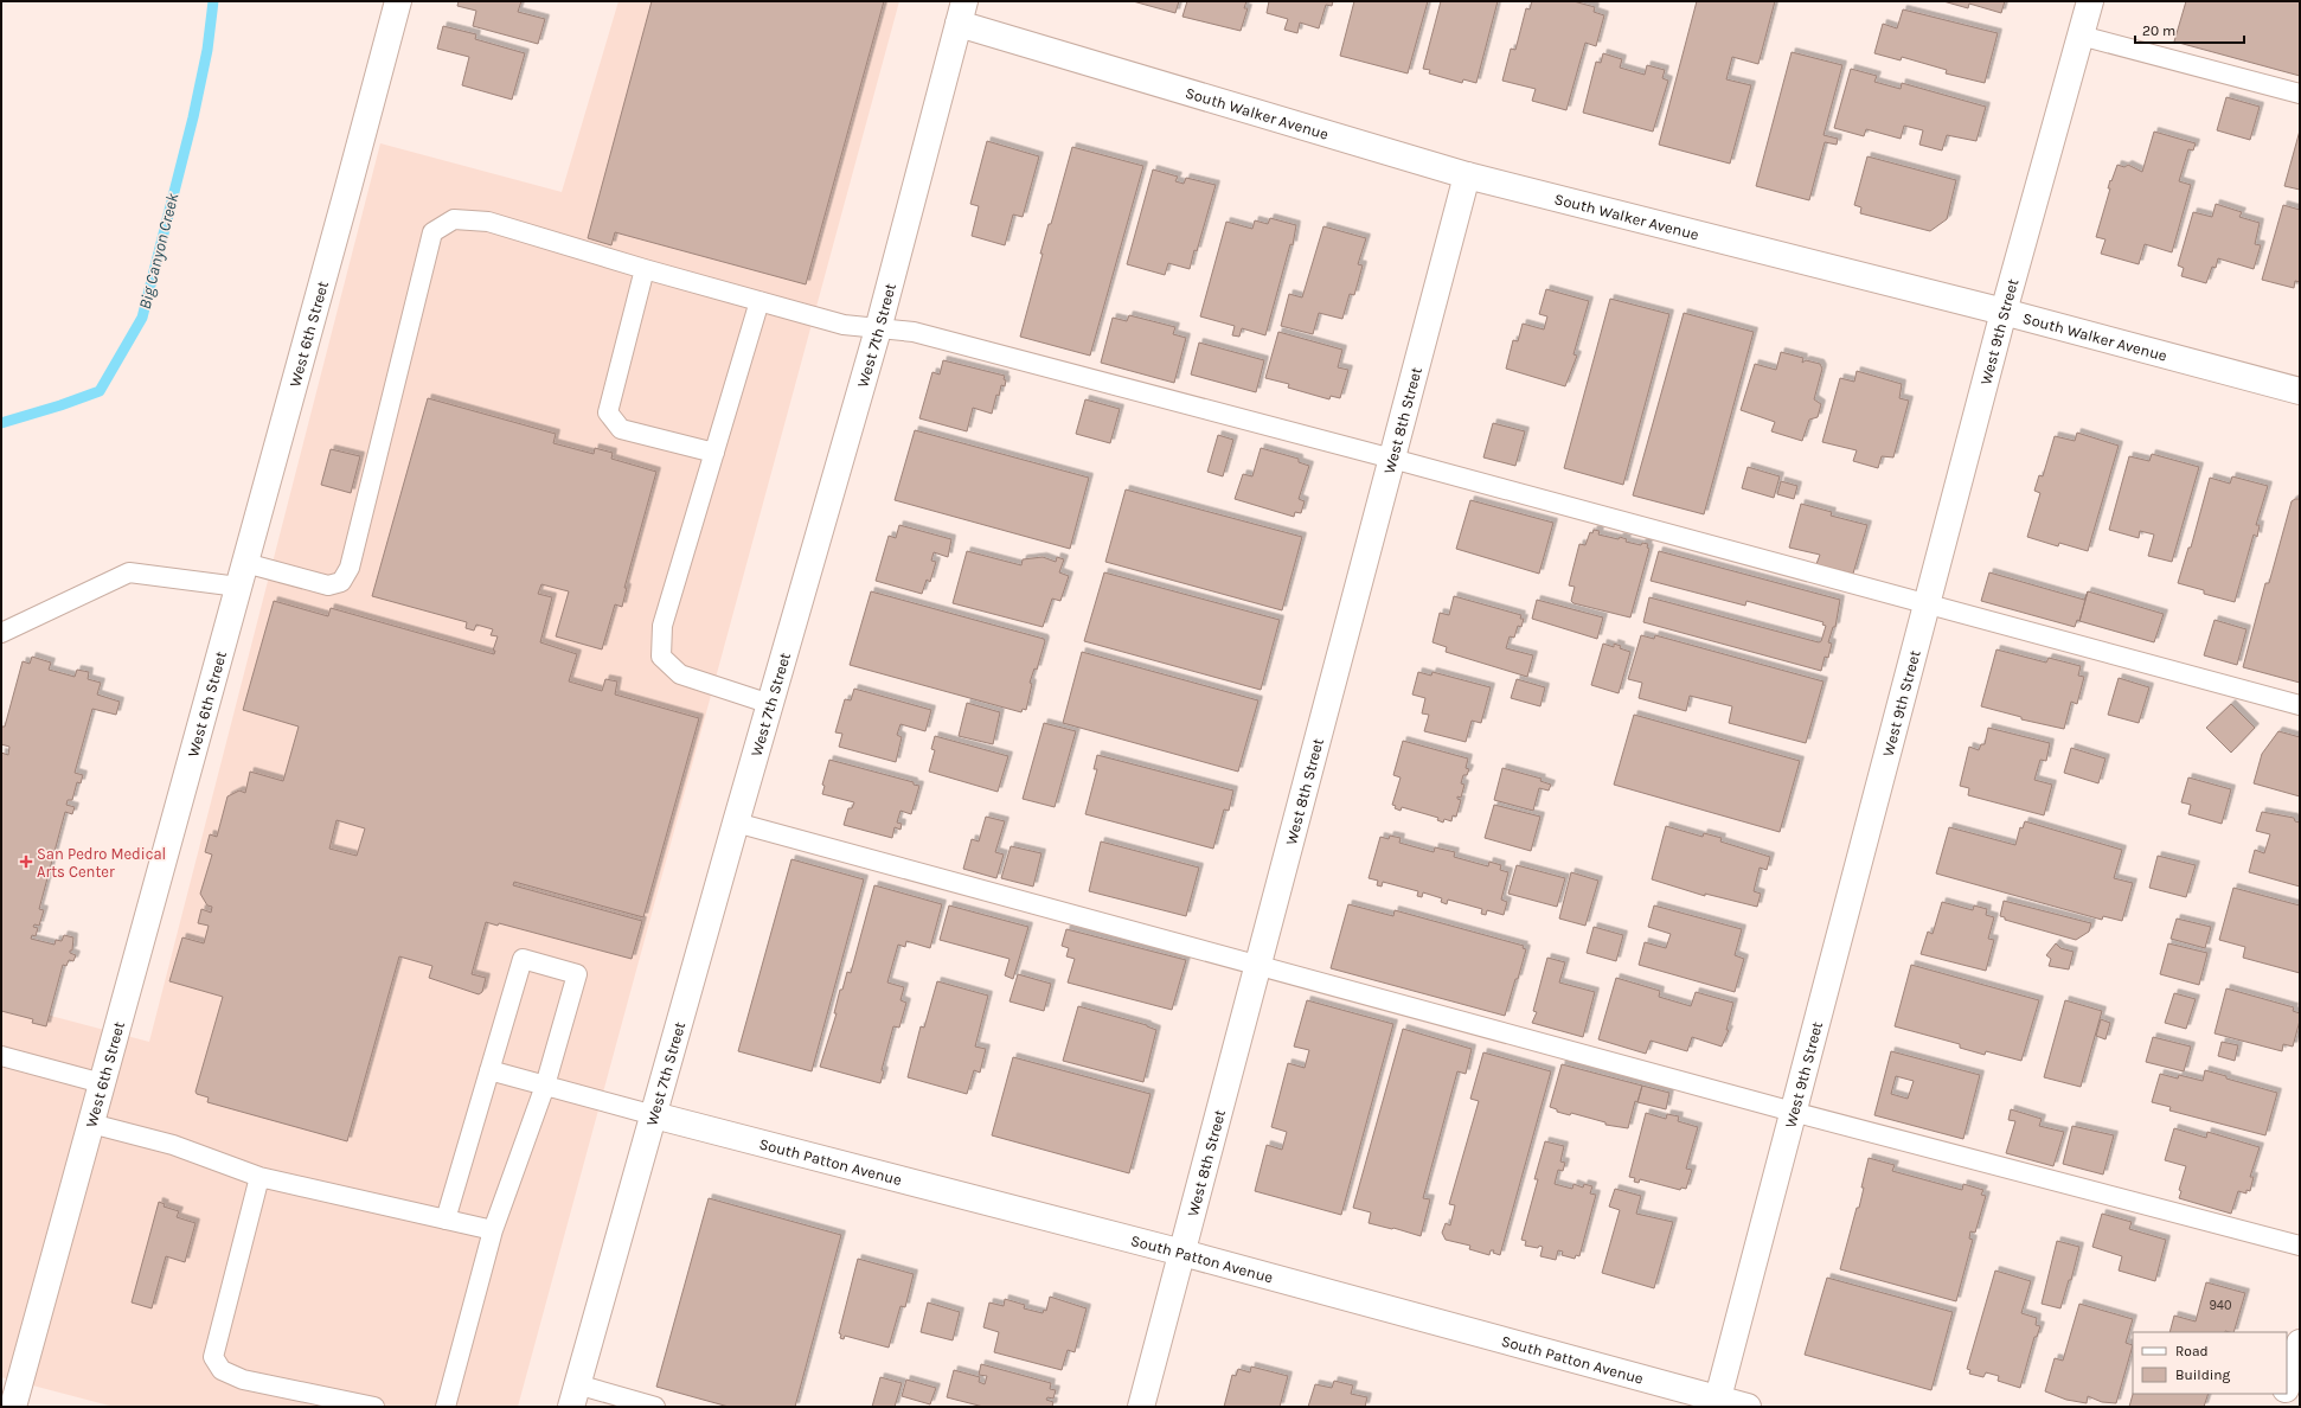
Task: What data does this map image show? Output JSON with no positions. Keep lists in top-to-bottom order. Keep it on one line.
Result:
{"streets":{"street":["South Walker Avenue","West 9th Street","West 6th Street","West 7th Street","West 8th Street","South Patton Avenue"]},"crossings":[["South Walker Avenue","West 9th Street"],["South Walker Avenue","West 7th Street"],["South Walker Avenue","West 8th Street"],["West 9th Street","South Patton Avenue"],["West 7th Street","South Patton Avenue"],["West 8th Street","South Patton Avenue"]],"water":["Big Canyon Creek"],"places":{"health":["San Pedro Medical Arts Center"]},"house_numbers":["940"],"legend":["Road","Building"],"scale_bar":"20 m"}
